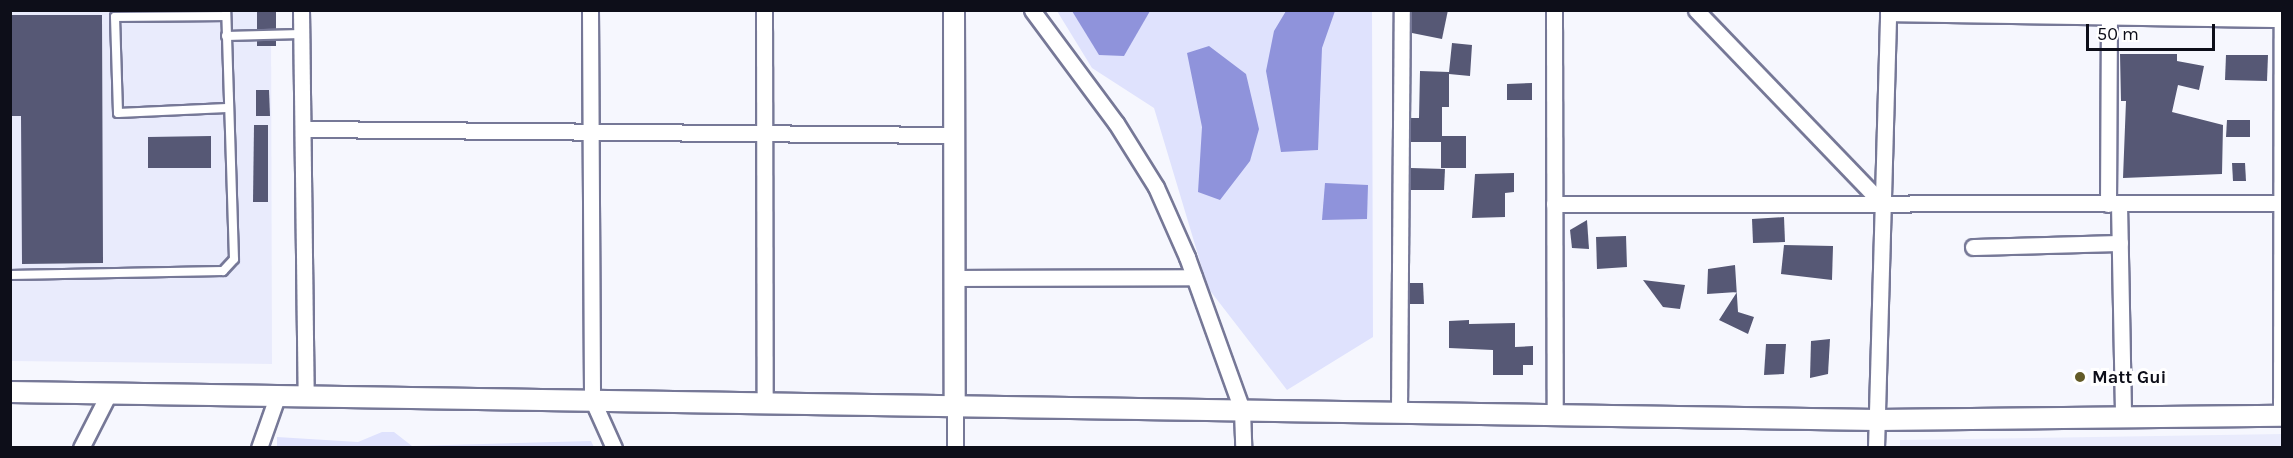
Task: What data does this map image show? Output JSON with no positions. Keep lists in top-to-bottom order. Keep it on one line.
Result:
{"places":["Matt Gui"],"scale_bar":"50 m"}
